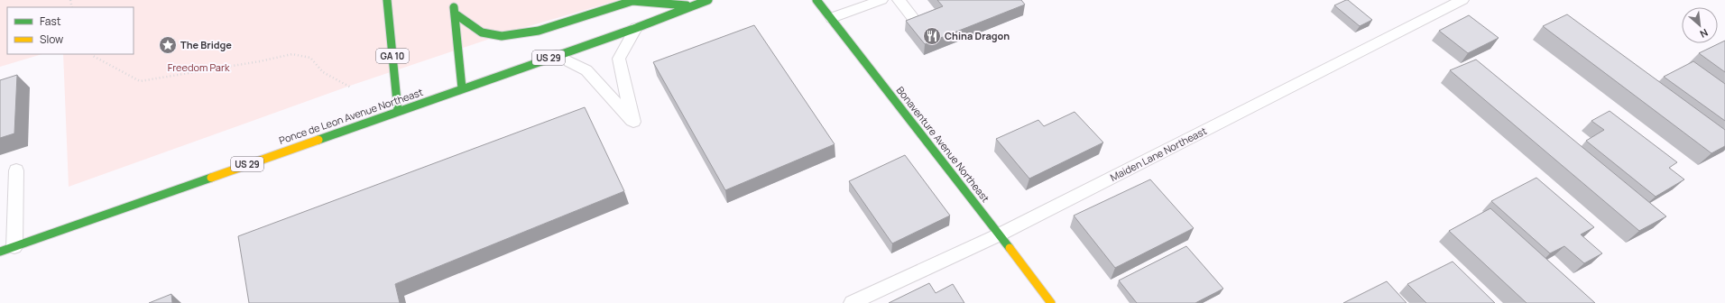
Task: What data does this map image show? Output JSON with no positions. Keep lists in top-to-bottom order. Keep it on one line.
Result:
{"streets":{"main road":["GA 10","US 29","Ponce de Leon Avenue Northeast","Bonaventure Avenue Northeast"],"lane":["Maiden Lane Northeast"]},"crossings":[["GA 10","Ponce de Leon Avenue Northeast"],["Bonaventure Avenue Northeast","Maiden Lane Northeast"]],"parks":["Freedom Park"],"places":{"restaurant":["China Dragon"],"place":["The Bridge"]},"legend":["Fast","Slow"],"north":"bottom right"}
